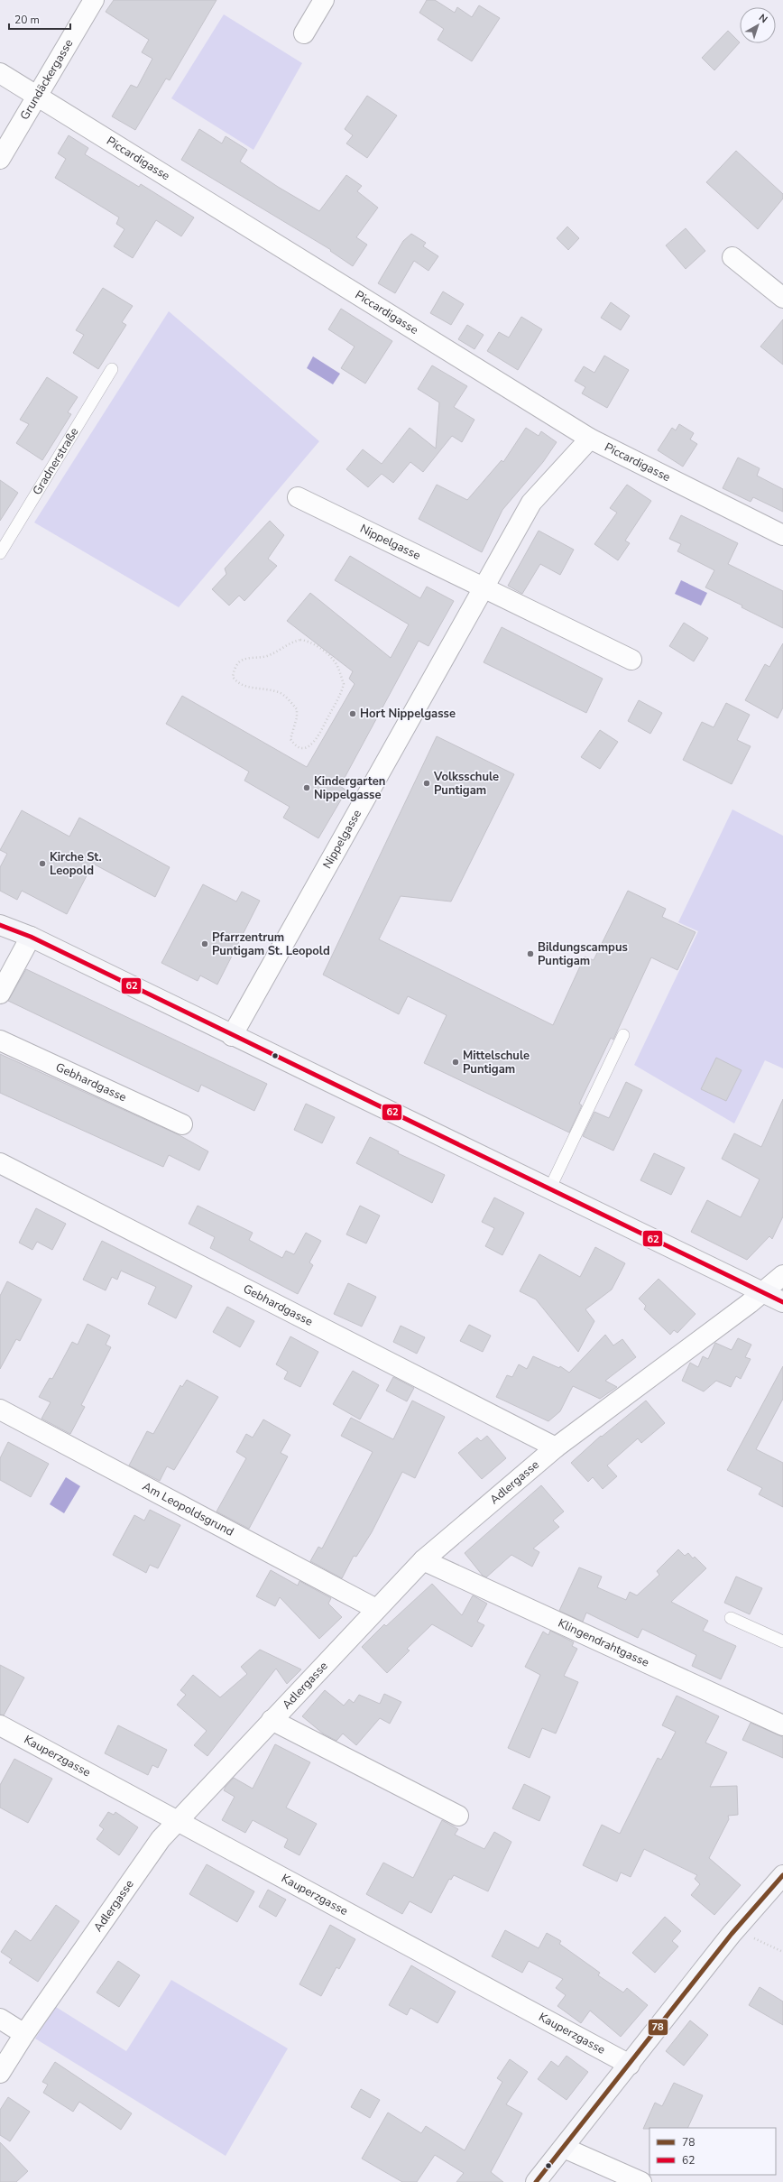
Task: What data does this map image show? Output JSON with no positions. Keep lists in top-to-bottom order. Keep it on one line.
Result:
{"streets":{"street":["Grundäckergasse","Piccardigasse","Nippelgasse","Gebhardgasse","Adlergasse","Am Leopoldsgrund","Klingendrahtgasse","Kauperzgasse"],"lane":["Gradnerstraße"]},"crossings":[["Grundäckergasse","Piccardigasse"],["Piccardigasse","Nippelgasse"],["Gebhardgasse","Adlergasse"],["Adlergasse","Am Leopoldsgrund"],["Adlergasse","Klingendrahtgasse"],["Adlergasse","Kauperzgasse"]],"places":["Hort Nippelgasse","Volksschule Puntigam","Kindergarten Nippelgasse","Kirche St. Leopold","Pfarrzentrum Puntigam St. Leopold","Bildungscampus Puntigam","Mittelschule Puntigam"],"lines":["transit line 62","transit line 78"],"legend":["78","62"],"scale_bar":"20 m","north":"top right"}
